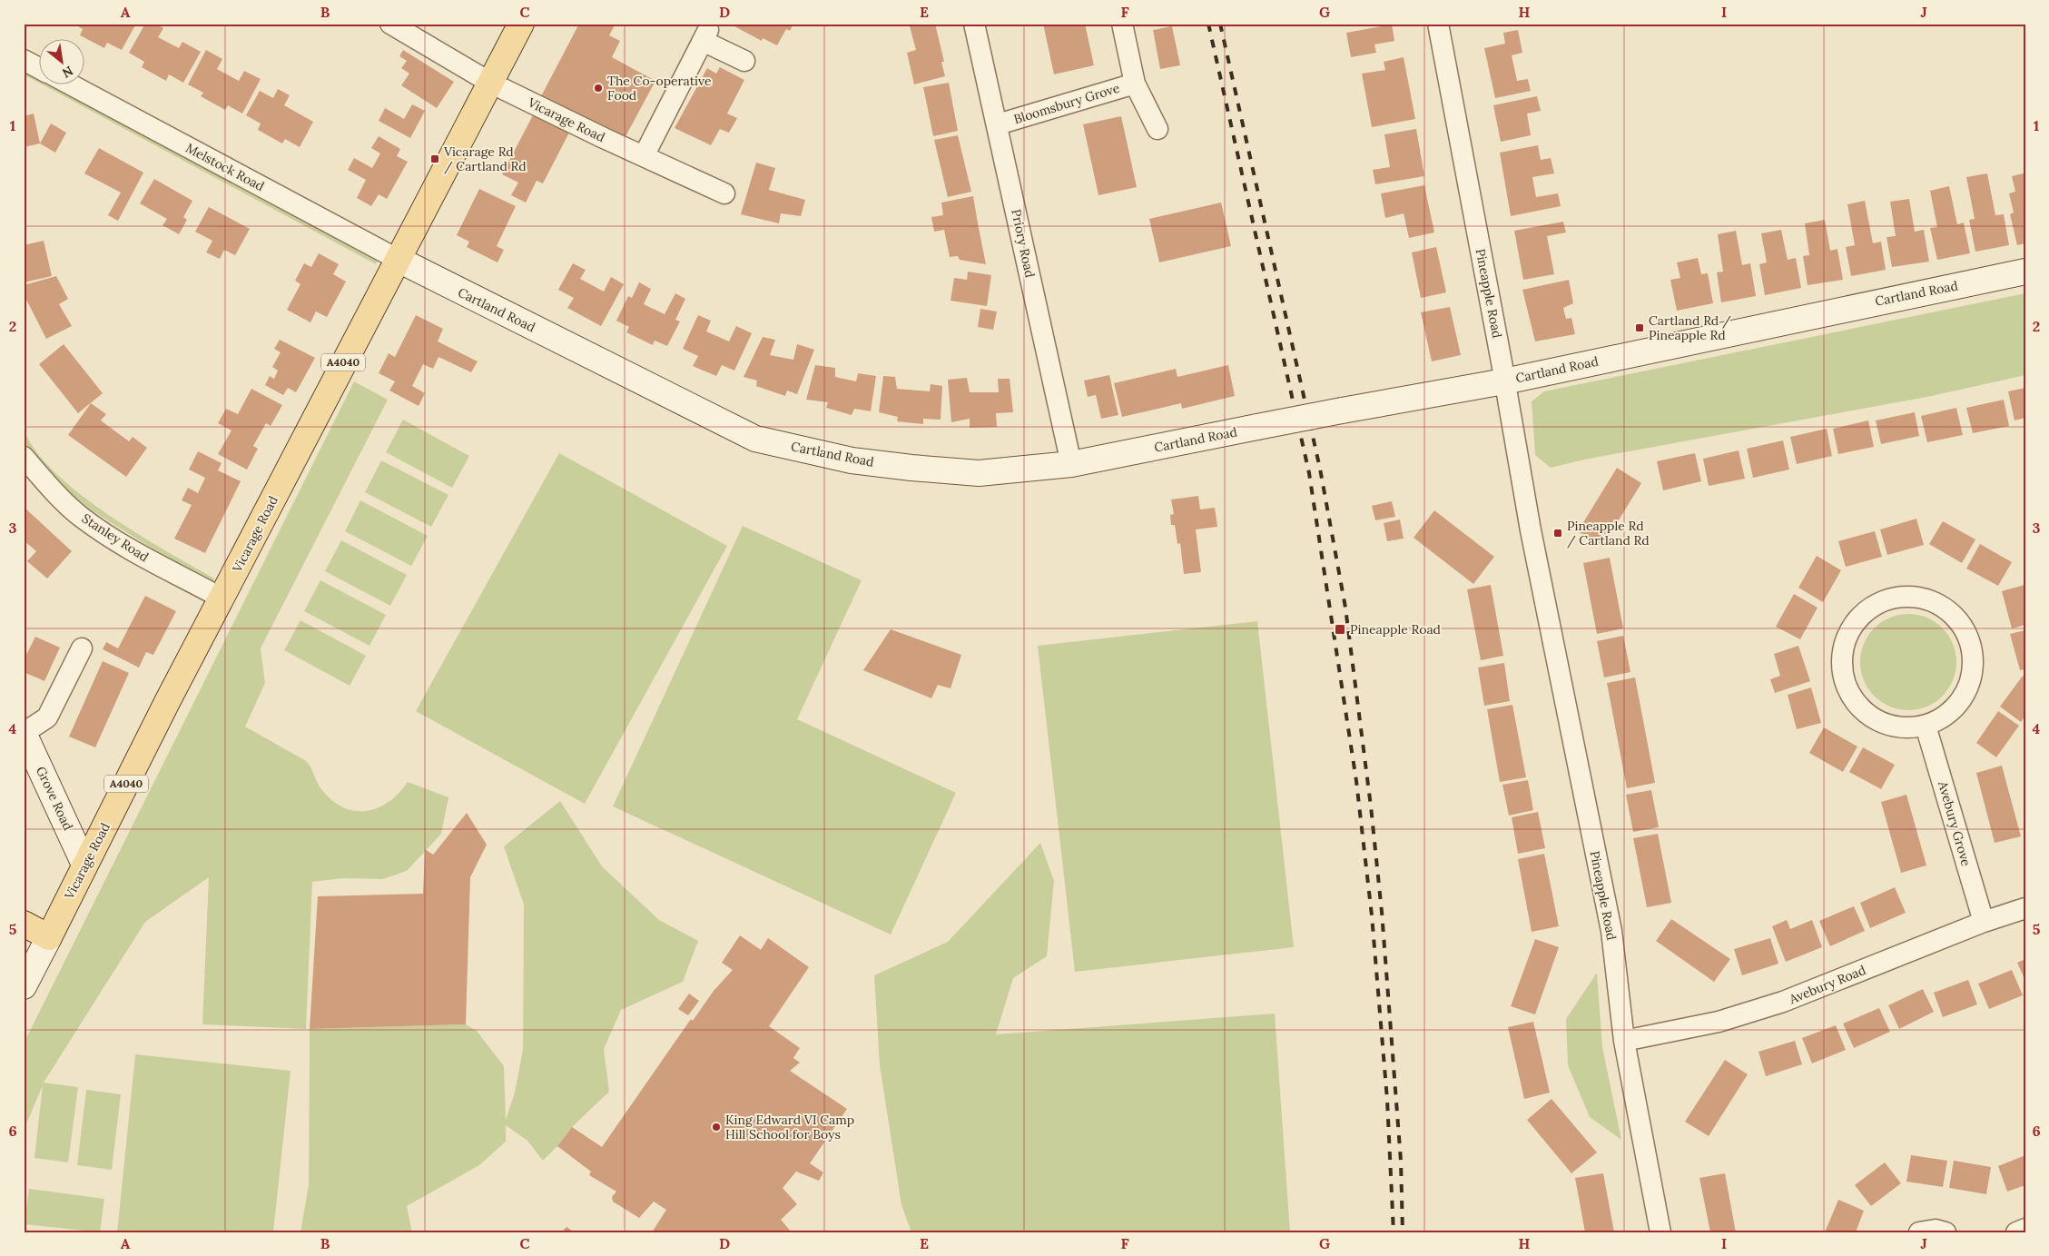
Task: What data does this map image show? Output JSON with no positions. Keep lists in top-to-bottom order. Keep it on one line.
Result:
{"streets":{"main road":["Vicarage Road","A4040"],"street":["Bloomsbury Grove","Melstock Road","Priory Road","Pineapple Road","Cartland Road","Stanley Road","Grove Road","Avebury Grove","Avebury Road"]},"crossings":[["Bloomsbury Grove","Priory Road"],["Vicarage Road","Melstock Road"],["Vicarage Road","Cartland Road"],["Vicarage Road","Stanley Road"],["Vicarage Road","Grove Road"],["Melstock Road","Cartland Road"],["Priory Road","Cartland Road"],["Pineapple Road","Cartland Road"],["Pineapple Road","Avebury Road"],["Avebury Grove","Avebury Road"]],"places":{"other":["The Co-operative Food","King Edward VI Camp Hill School for Boys"],"transit":["Vicarage Rd / Cartland Rd","Cartland Rd / Pineapple Rd","Pineapple Rd / Cartland Rd","Pineapple Road"]},"north":"bottom right","grid":{"columns":["A","B","C","D","E","F","G","H","I","J"],"rows":["1","2","3","4","5","6"]}}
